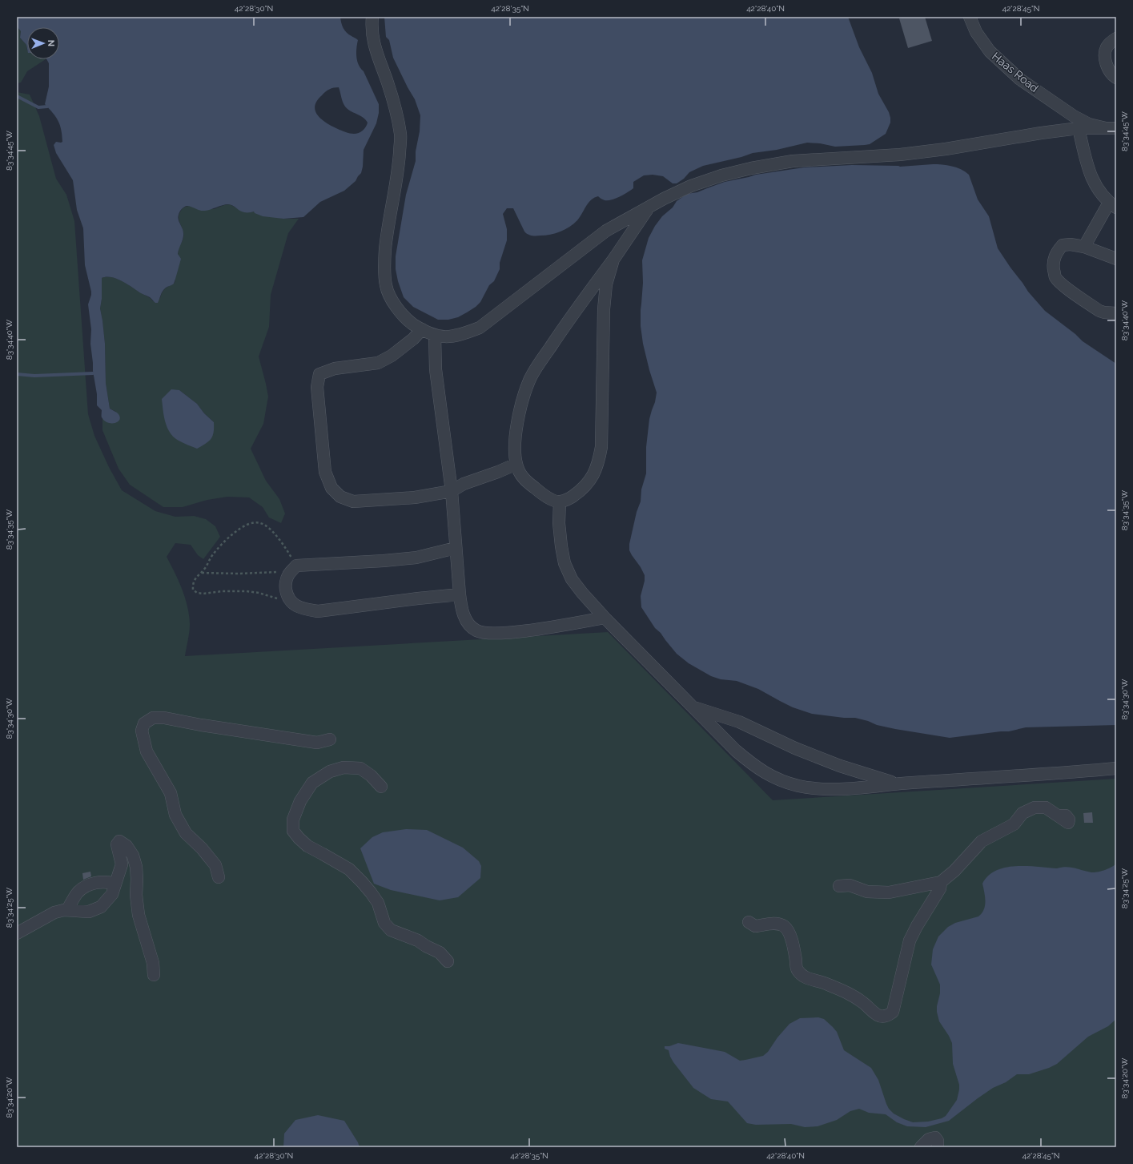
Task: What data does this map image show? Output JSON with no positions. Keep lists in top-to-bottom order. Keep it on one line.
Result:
{"streets":{"street":["Haas Road"]},"north":"right","coordinates":["42°28'30\"N","42°28'35\"N","42°28'40\"N","42°28'45\"N","83°34'45\"W","83°34'40\"W","83°34'35\"W","83°34'30\"W","83°34'25\"W","83°34'20\"W"]}
